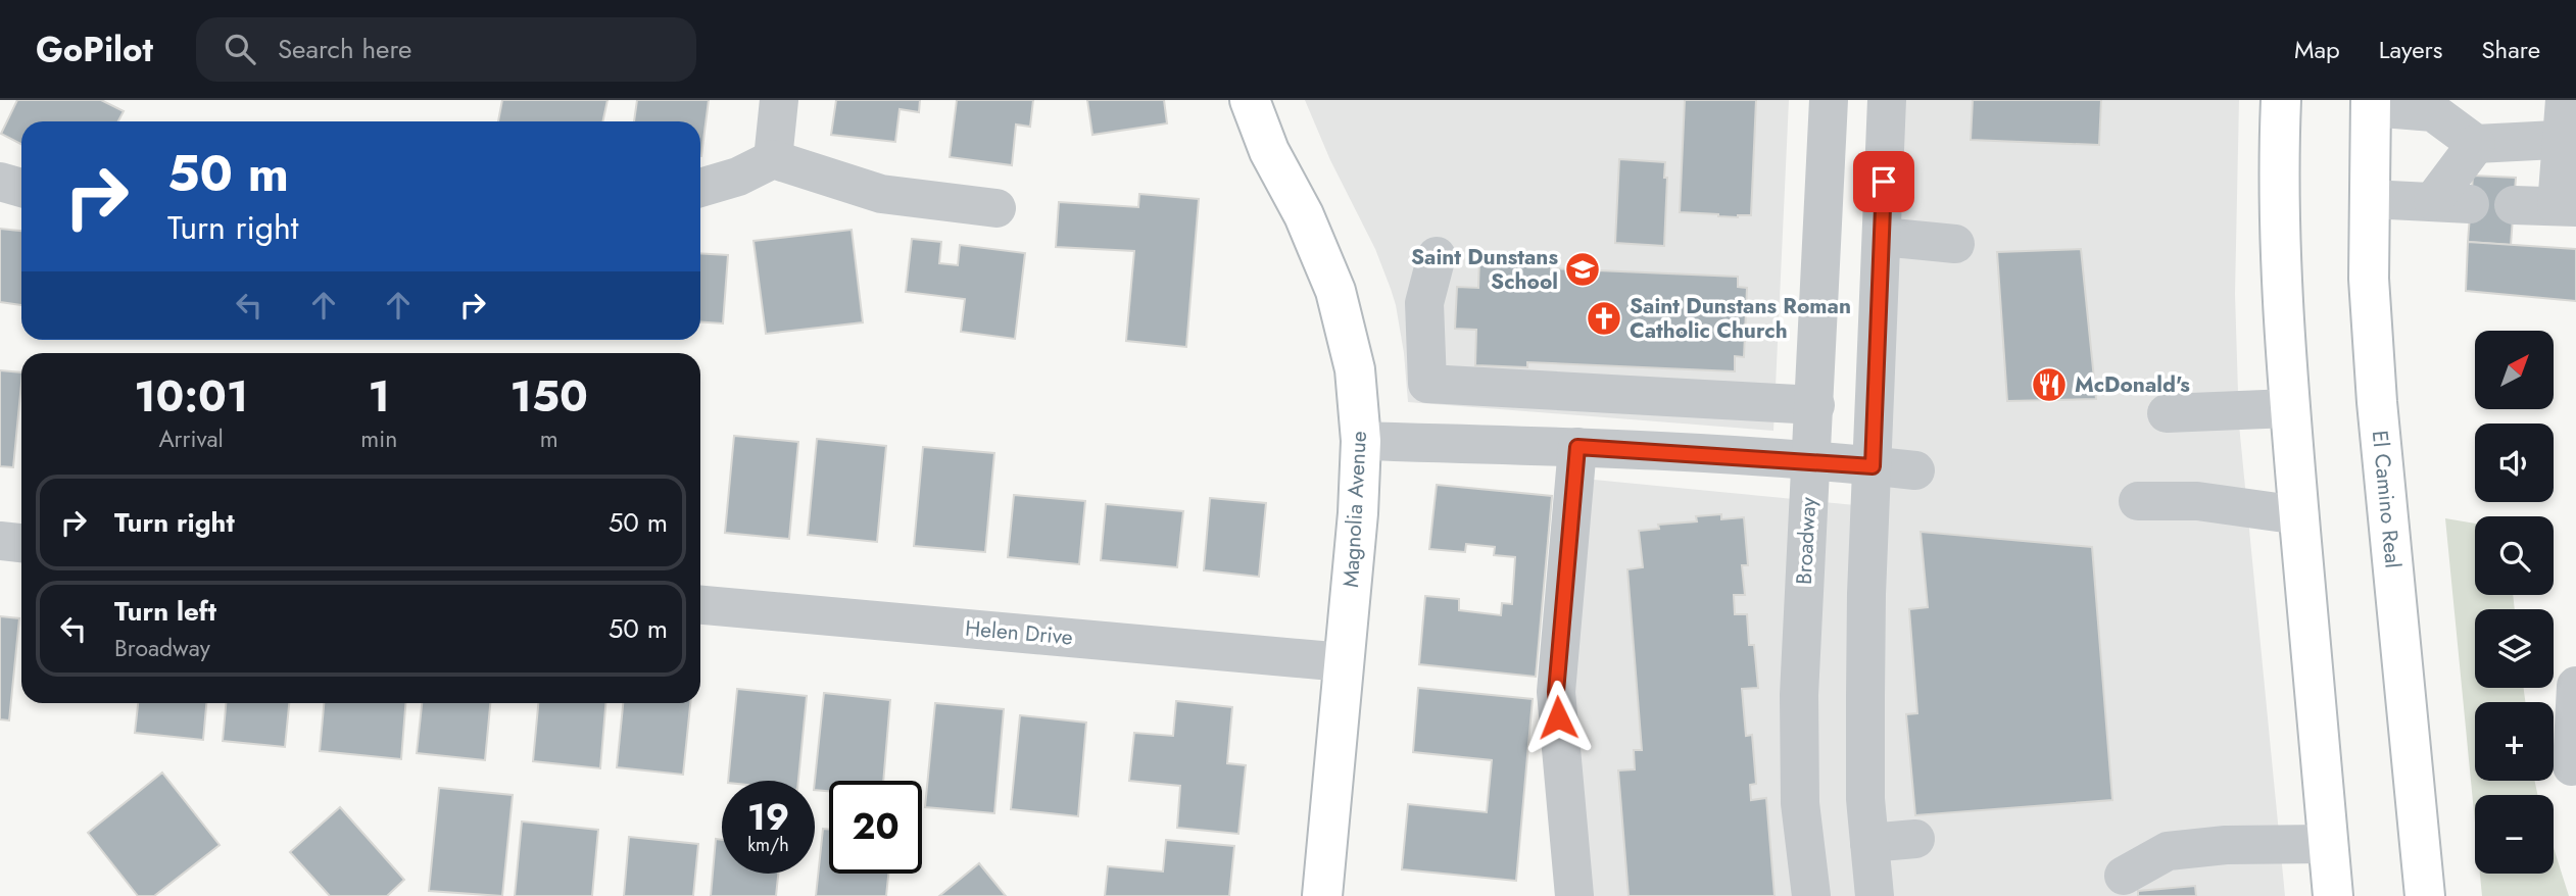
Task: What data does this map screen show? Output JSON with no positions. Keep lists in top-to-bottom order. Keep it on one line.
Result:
{"streets":{"main road":["El Camino Real","Magnolia Avenue"],"street":["Broadway","Helen Drive"]},"crossings":[["Magnolia Avenue","Helen Drive"]],"places":{"school or university":["Saint Dunstans School"],"church":["Saint Dunstans Roman Catholic Church"],"restaurant":["McDonald's"]},"north":"top right","page":{"header":"GoPilot","search":"Search here","nav":["Map","Layers","Share"],"turn":["50 m","Turn right"],"map_buttons":["+","−"],"eta":["10:01","Arrival","1","min","150","m"],"list":[{"name":"Turn right","value":"50 m"},{"name":"Turn left","note":"Broadway","value":"50 m"}],"speed":"19 km/h","limit":"20"}}
